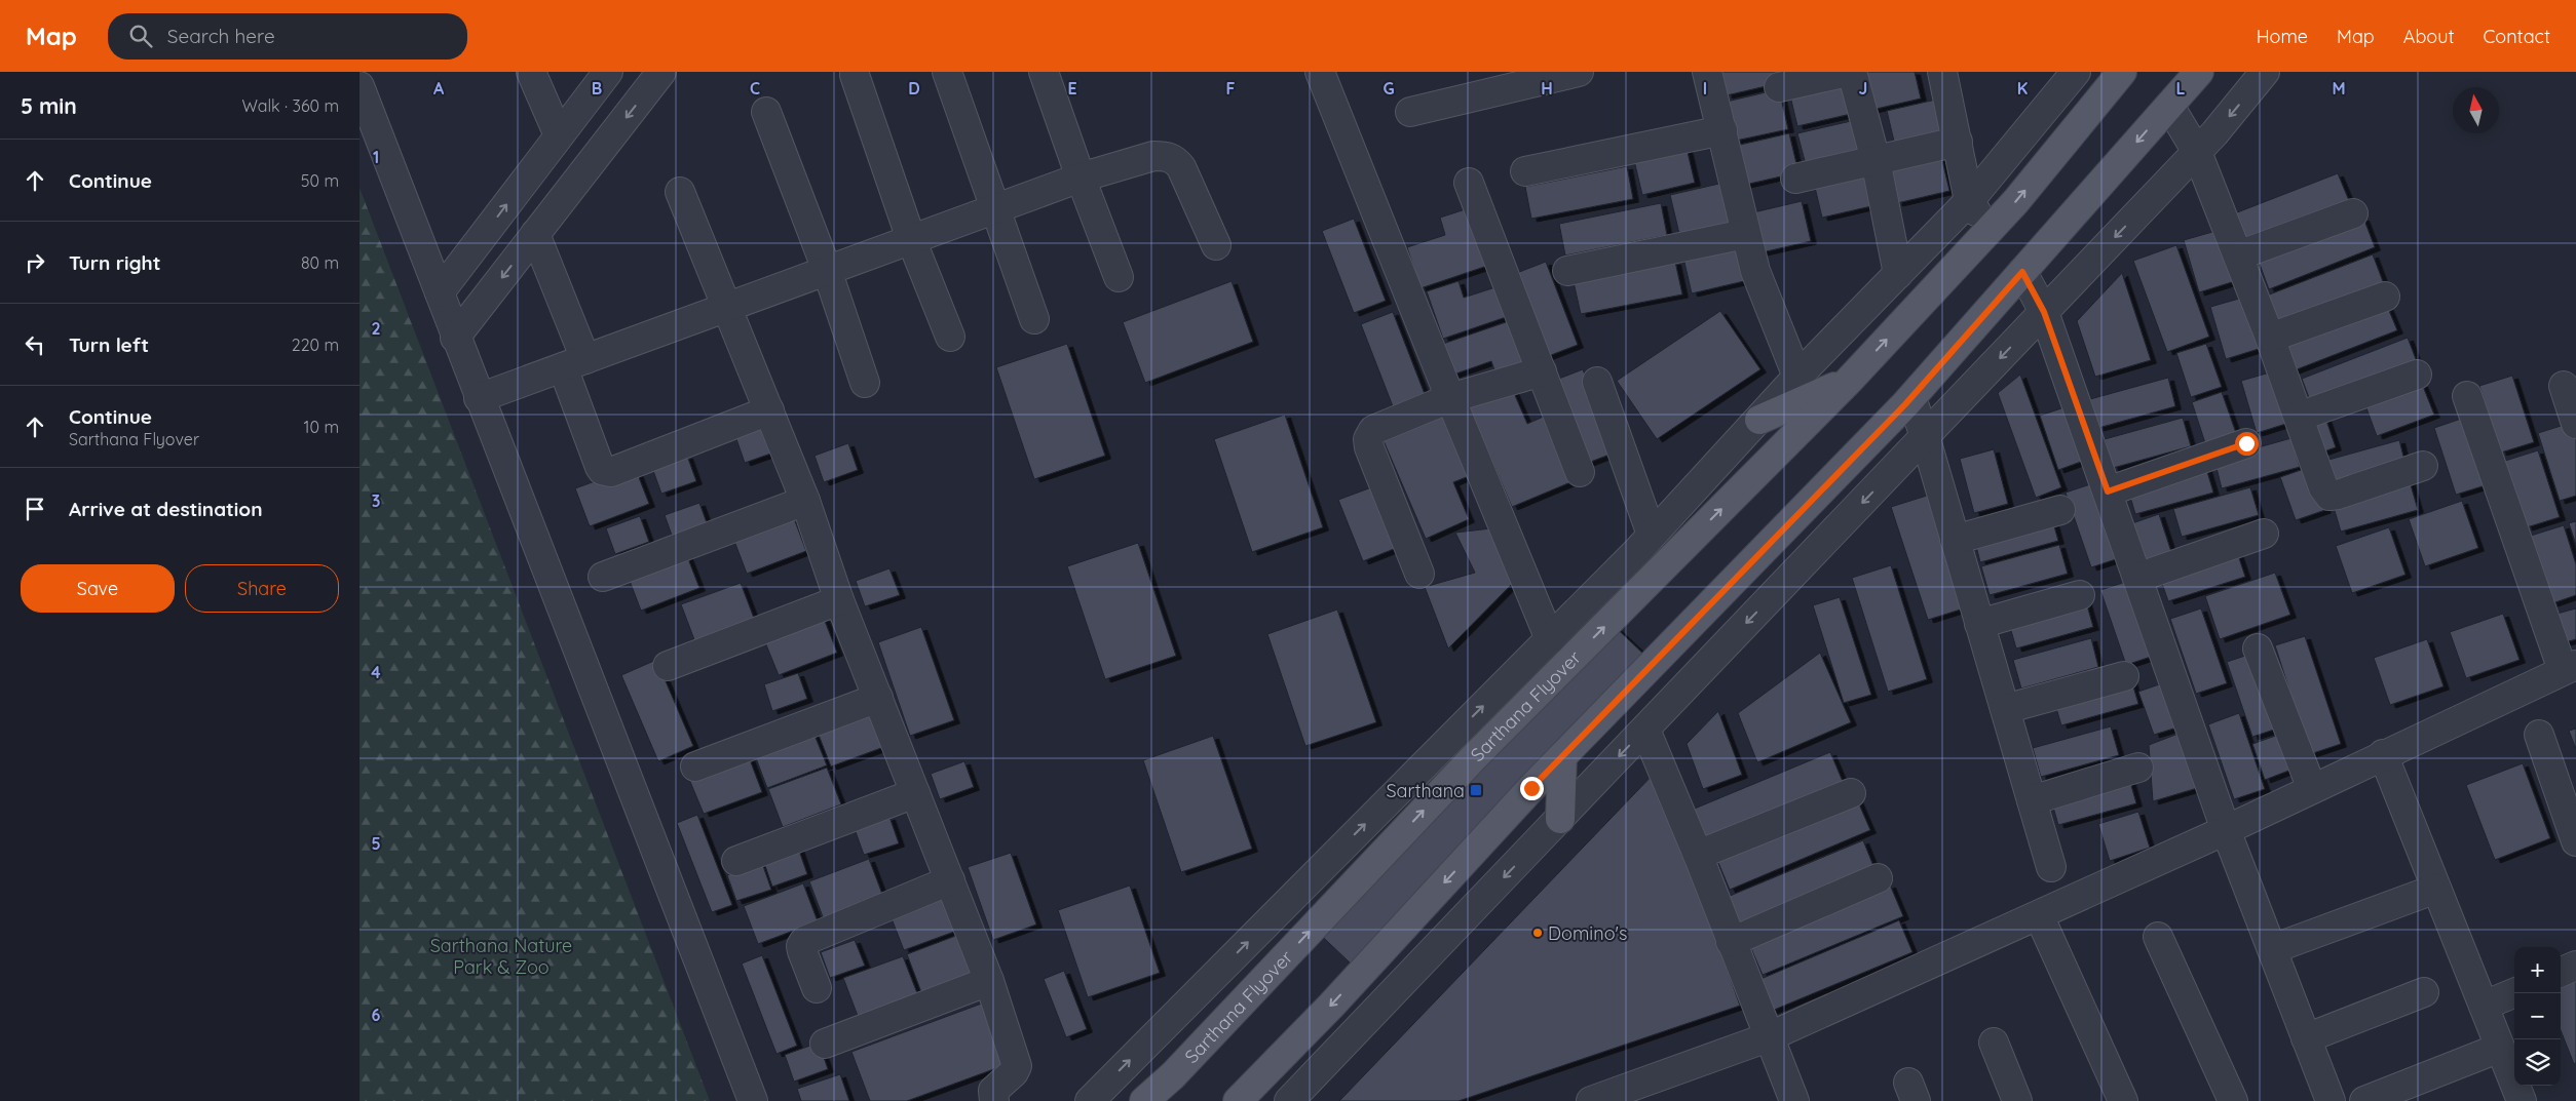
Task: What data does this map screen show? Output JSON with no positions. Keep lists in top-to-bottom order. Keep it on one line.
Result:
{"streets":{"main road":["Sarthana Flyover"]},"parks":["Sarthana Nature Park & Zoo"],"places":{"transit":["Sarthana"],"other":["Domino's"]},"north":"top","page":{"header":"Map","search":"Search here","nav":["Home","Map","About","Contact"],"heading":["5 min","Walk · 360 m"],"list":[["Continue","50 m"],["Turn right","80 m"],["Turn left","220 m"],["Continue","Sarthana Flyover","10 m"],"Arrive at destination"],"buttons":["Save","Share"],"map_buttons":["+","−"]},"grid":{"columns":["A","B","C","D","E","F","G","H","I","J","K","L","M"],"rows":["1","2","3","4","5","6"]}}
